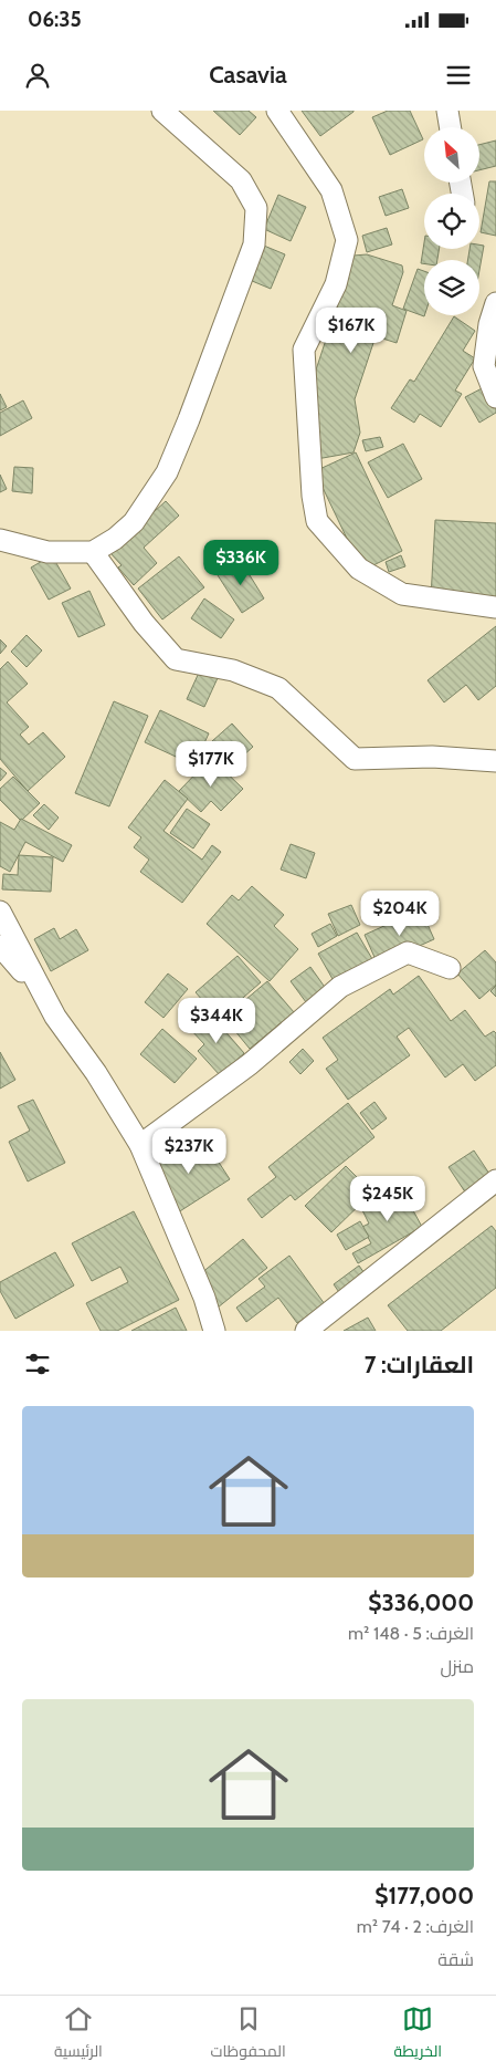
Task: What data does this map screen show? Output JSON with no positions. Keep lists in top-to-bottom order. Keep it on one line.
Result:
{"north":"top left","page":{"status":"06:35","header":"Casavia","price":["$167K","$336K","$177K","$204K","$344K","$237K","$245K"],"heading":"العقارات: 7","list":[{"name":"$336,000","note":"الغرف: 5 · 148 m² · منزل"},{"name":"$177,000","note":"الغرف: 2 · 74 m² · شقة"}],"tabs":["الخريطة","المحفوظات","الرئيسية"]}}
